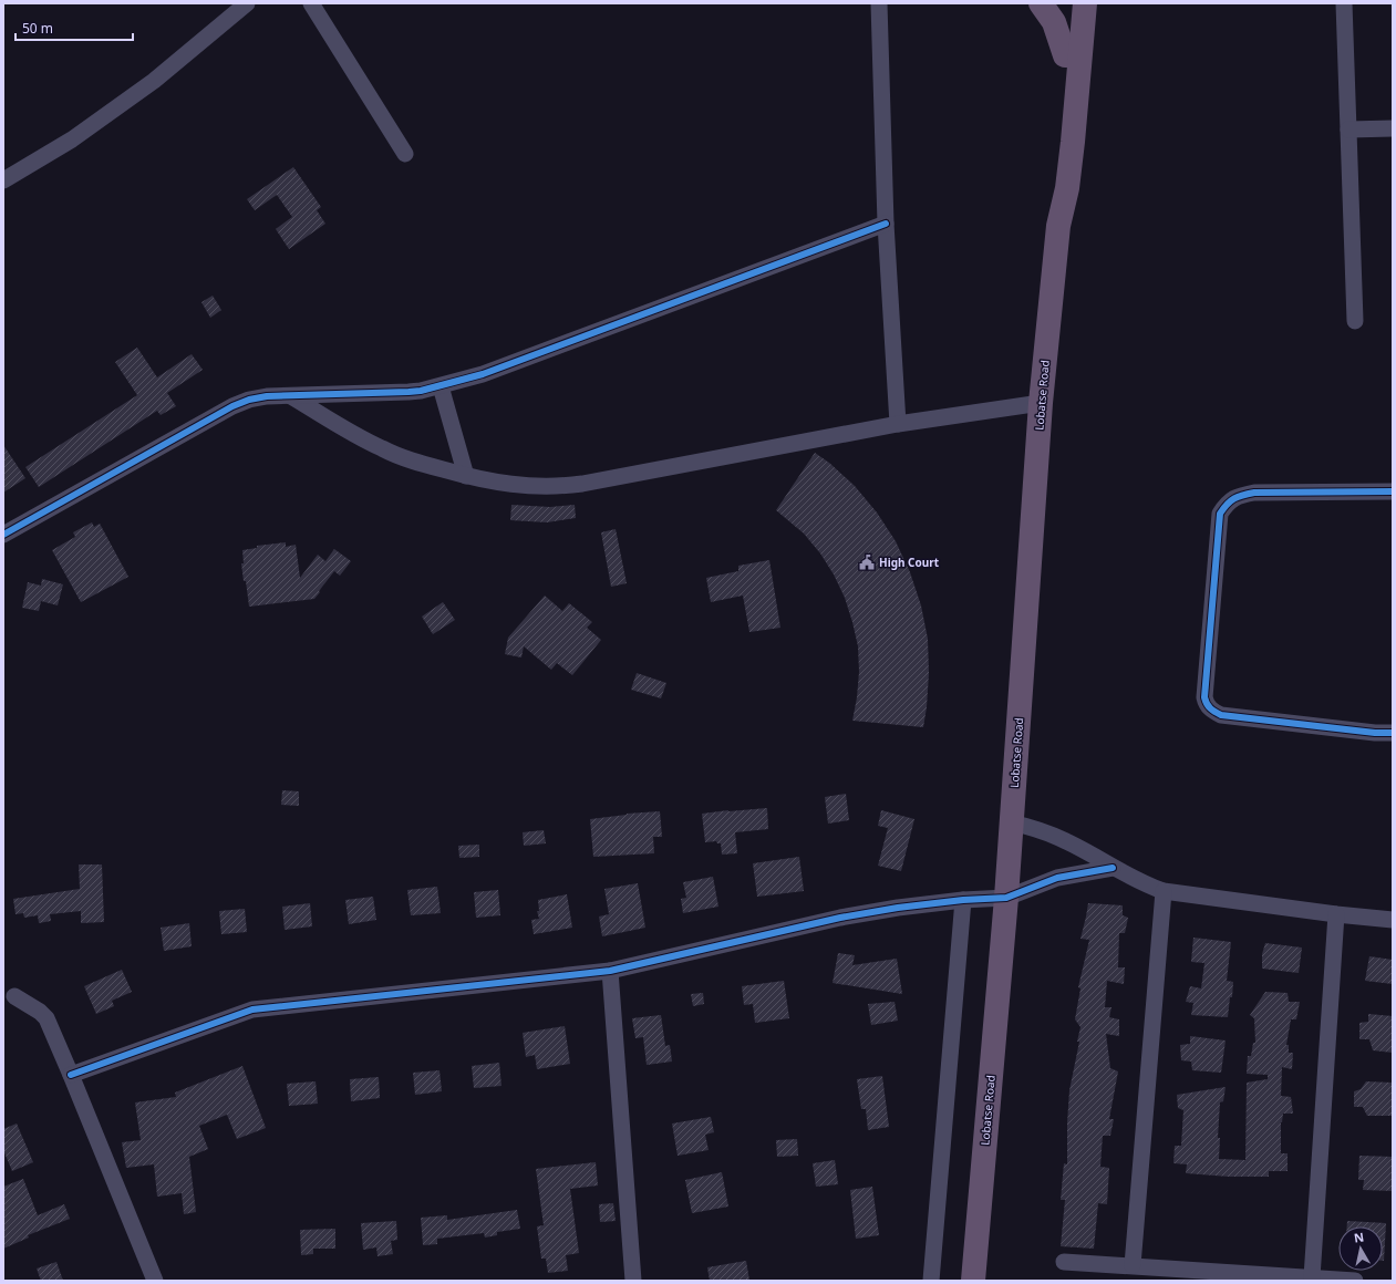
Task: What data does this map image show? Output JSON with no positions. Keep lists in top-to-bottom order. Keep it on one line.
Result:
{"streets":{"highway":["Lobatse Road"]},"places":{"public building":["High Court"]},"scale_bar":"50 m","north":"top"}
